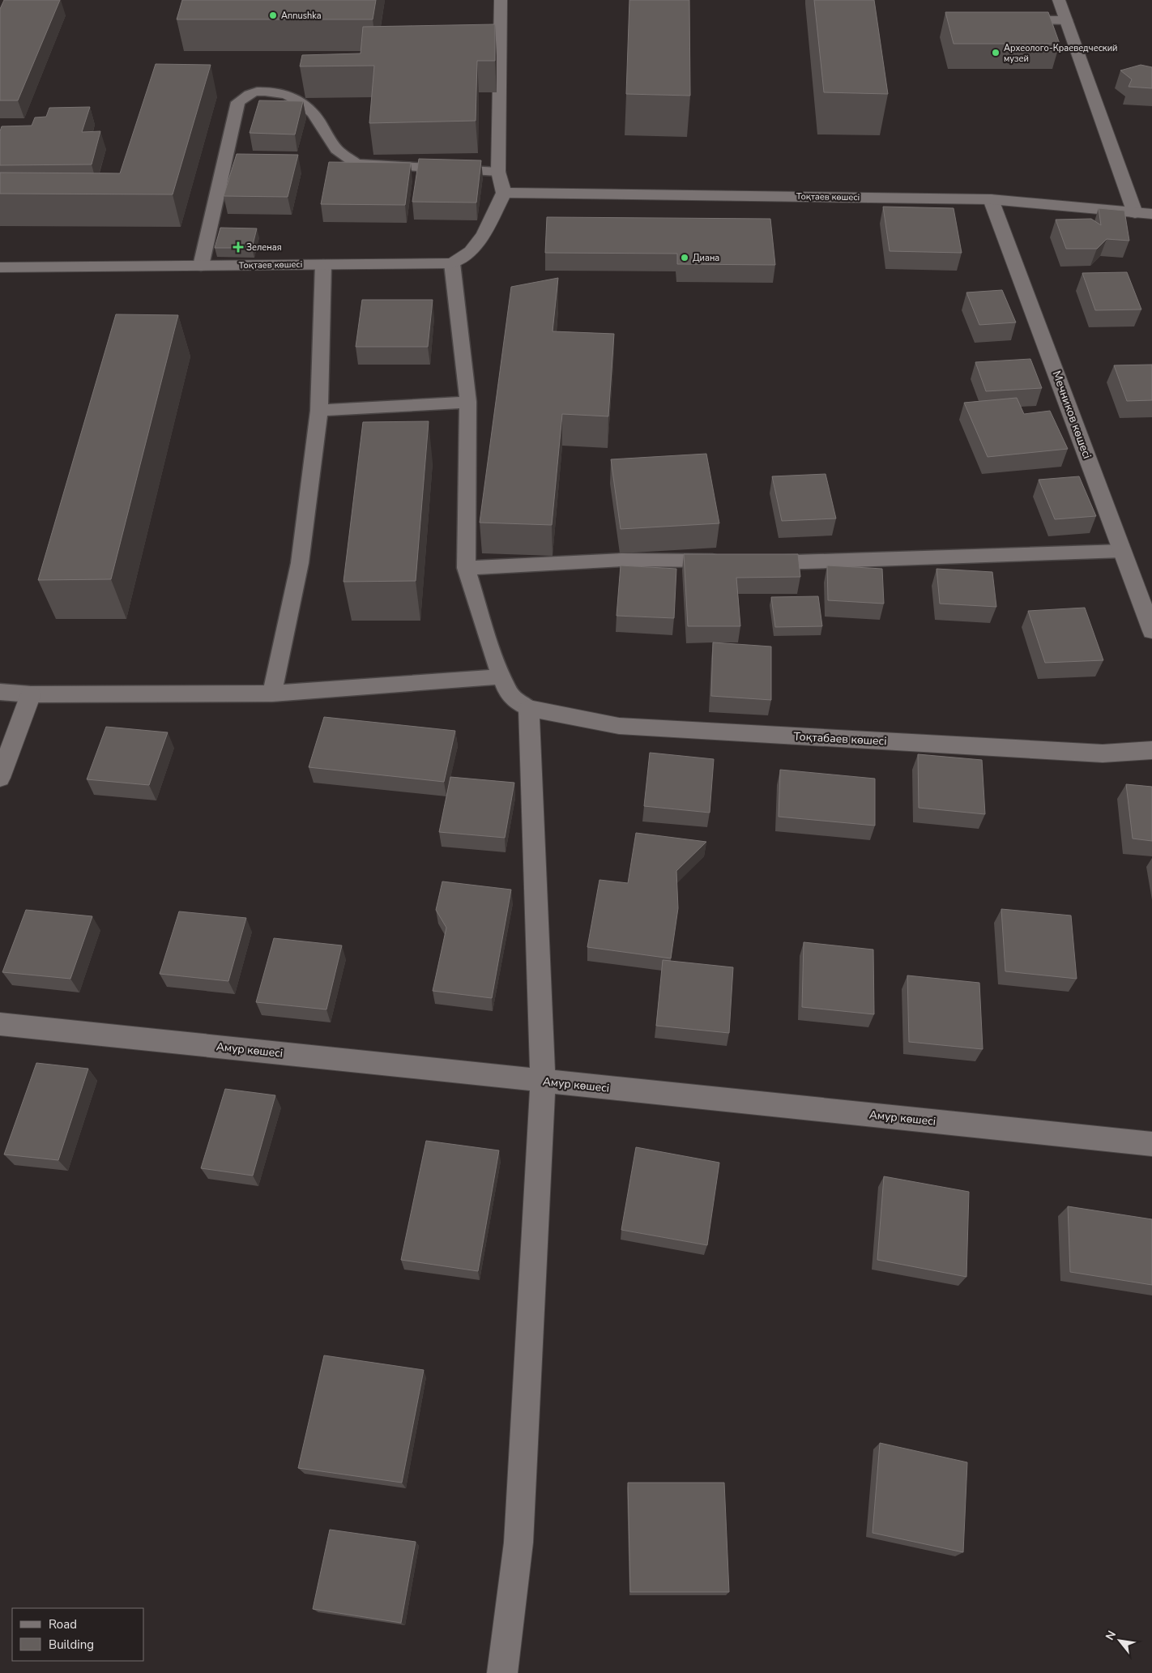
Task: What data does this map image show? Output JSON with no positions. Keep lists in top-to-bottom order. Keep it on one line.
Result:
{"streets":{"street":["Тоқтаев көшесі","Мечников көшесі","Тоқтабаев көшесі","Амур көшесі"]},"crossings":[["Тоқтаев көшесі","Мечников көшесі"]],"places":{"other":["Annushka","Археолого-Краеведческий музей","Диана"],"health":["Зеленая"]},"legend":["Road","Building"],"north":"top left"}
